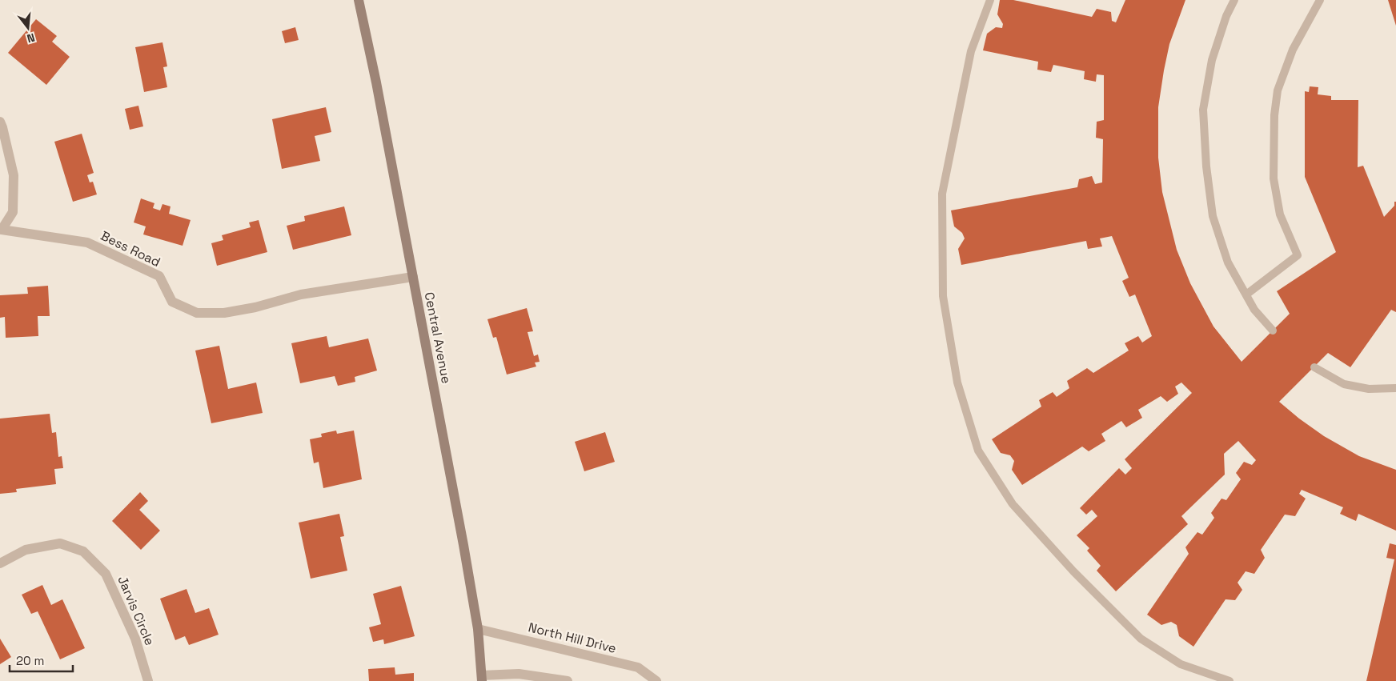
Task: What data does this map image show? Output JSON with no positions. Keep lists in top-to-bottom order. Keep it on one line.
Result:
{"streets":{"main road":["Central Avenue"],"street":["Bess Road","Jarvis Circle","North Hill Drive"]},"crossings":[["Bess Road","Central Avenue"],["Central Avenue","North Hill Drive"]],"scale_bar":"20 m","north":"bottom"}
